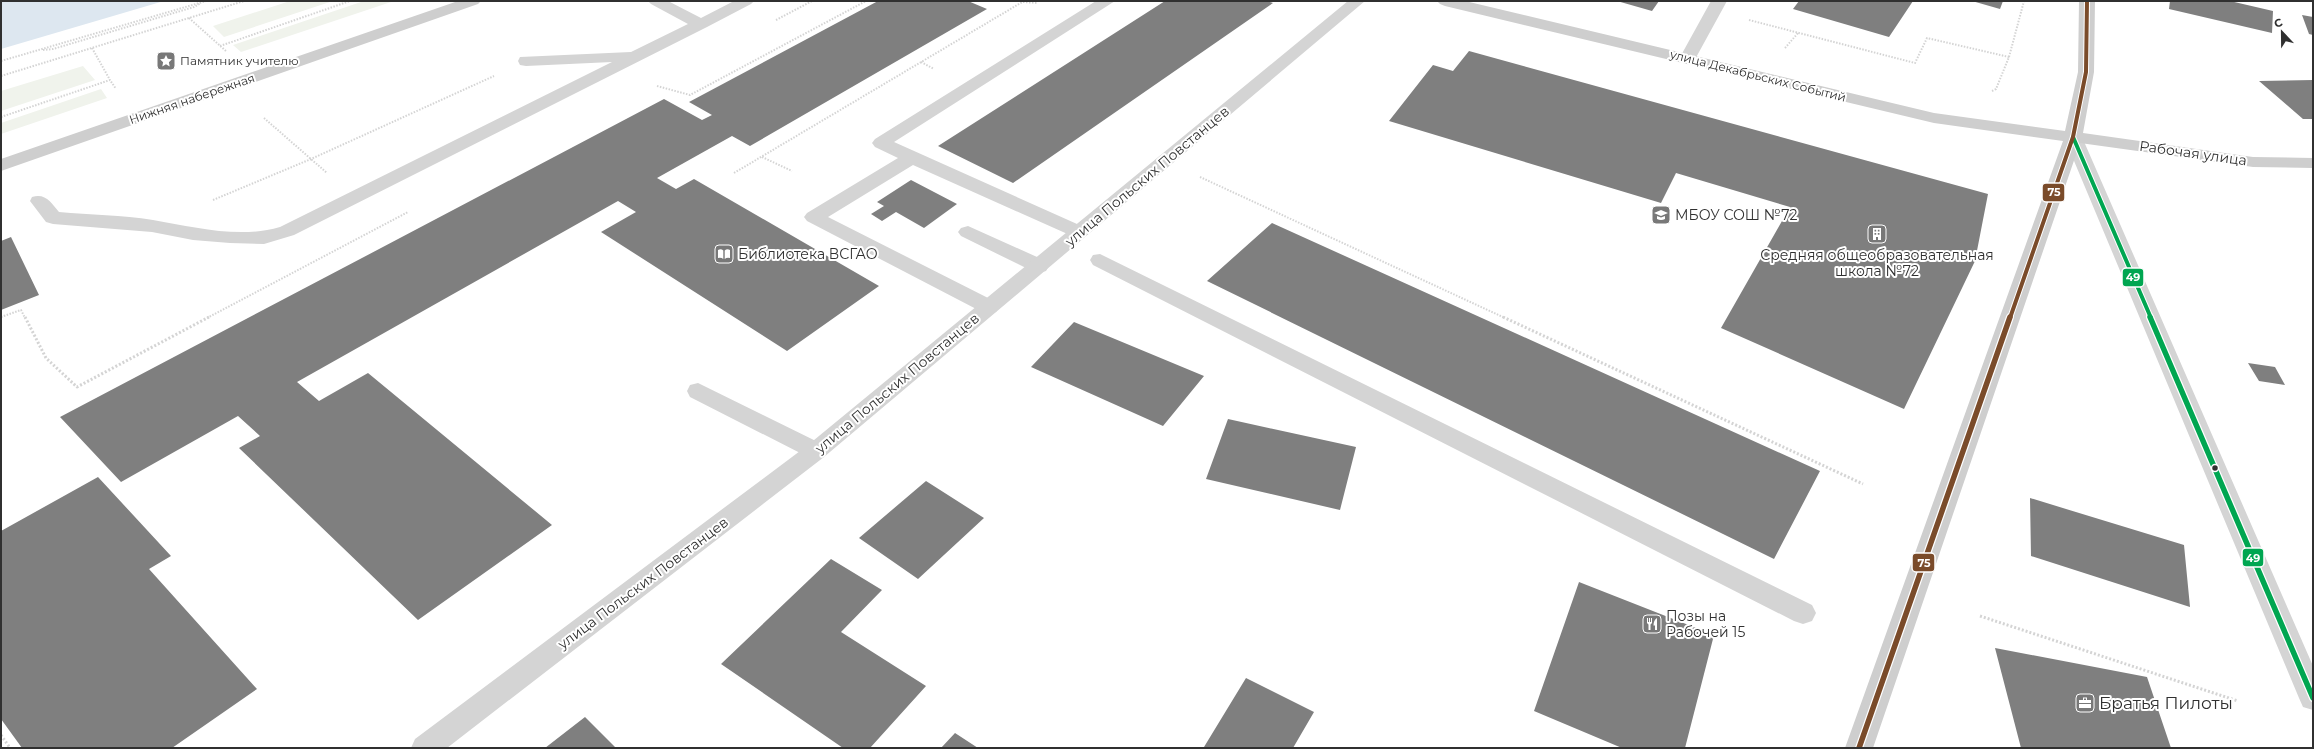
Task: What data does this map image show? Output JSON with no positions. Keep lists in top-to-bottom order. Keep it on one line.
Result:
{"streets":{"main road":["улица Декабрьских Событий","Нижняя набережная","Рабочая улица"],"street":["улица Польских Повстанцев"]},"crossings":[["улица Декабрьских Событий","Рабочая улица"]],"places":{"place":["Памятник учителю"],"school or university":["МБОУ СОШ №72"],"building":["Средняя общеобразовательная школа №72"],"library":["Библиотека ВСГАО"],"restaurant":["Позы на Рабочей 15"],"office":["Братья Пилоты"]},"lines":["transit line 75","transit line 49"],"north":"top"}
